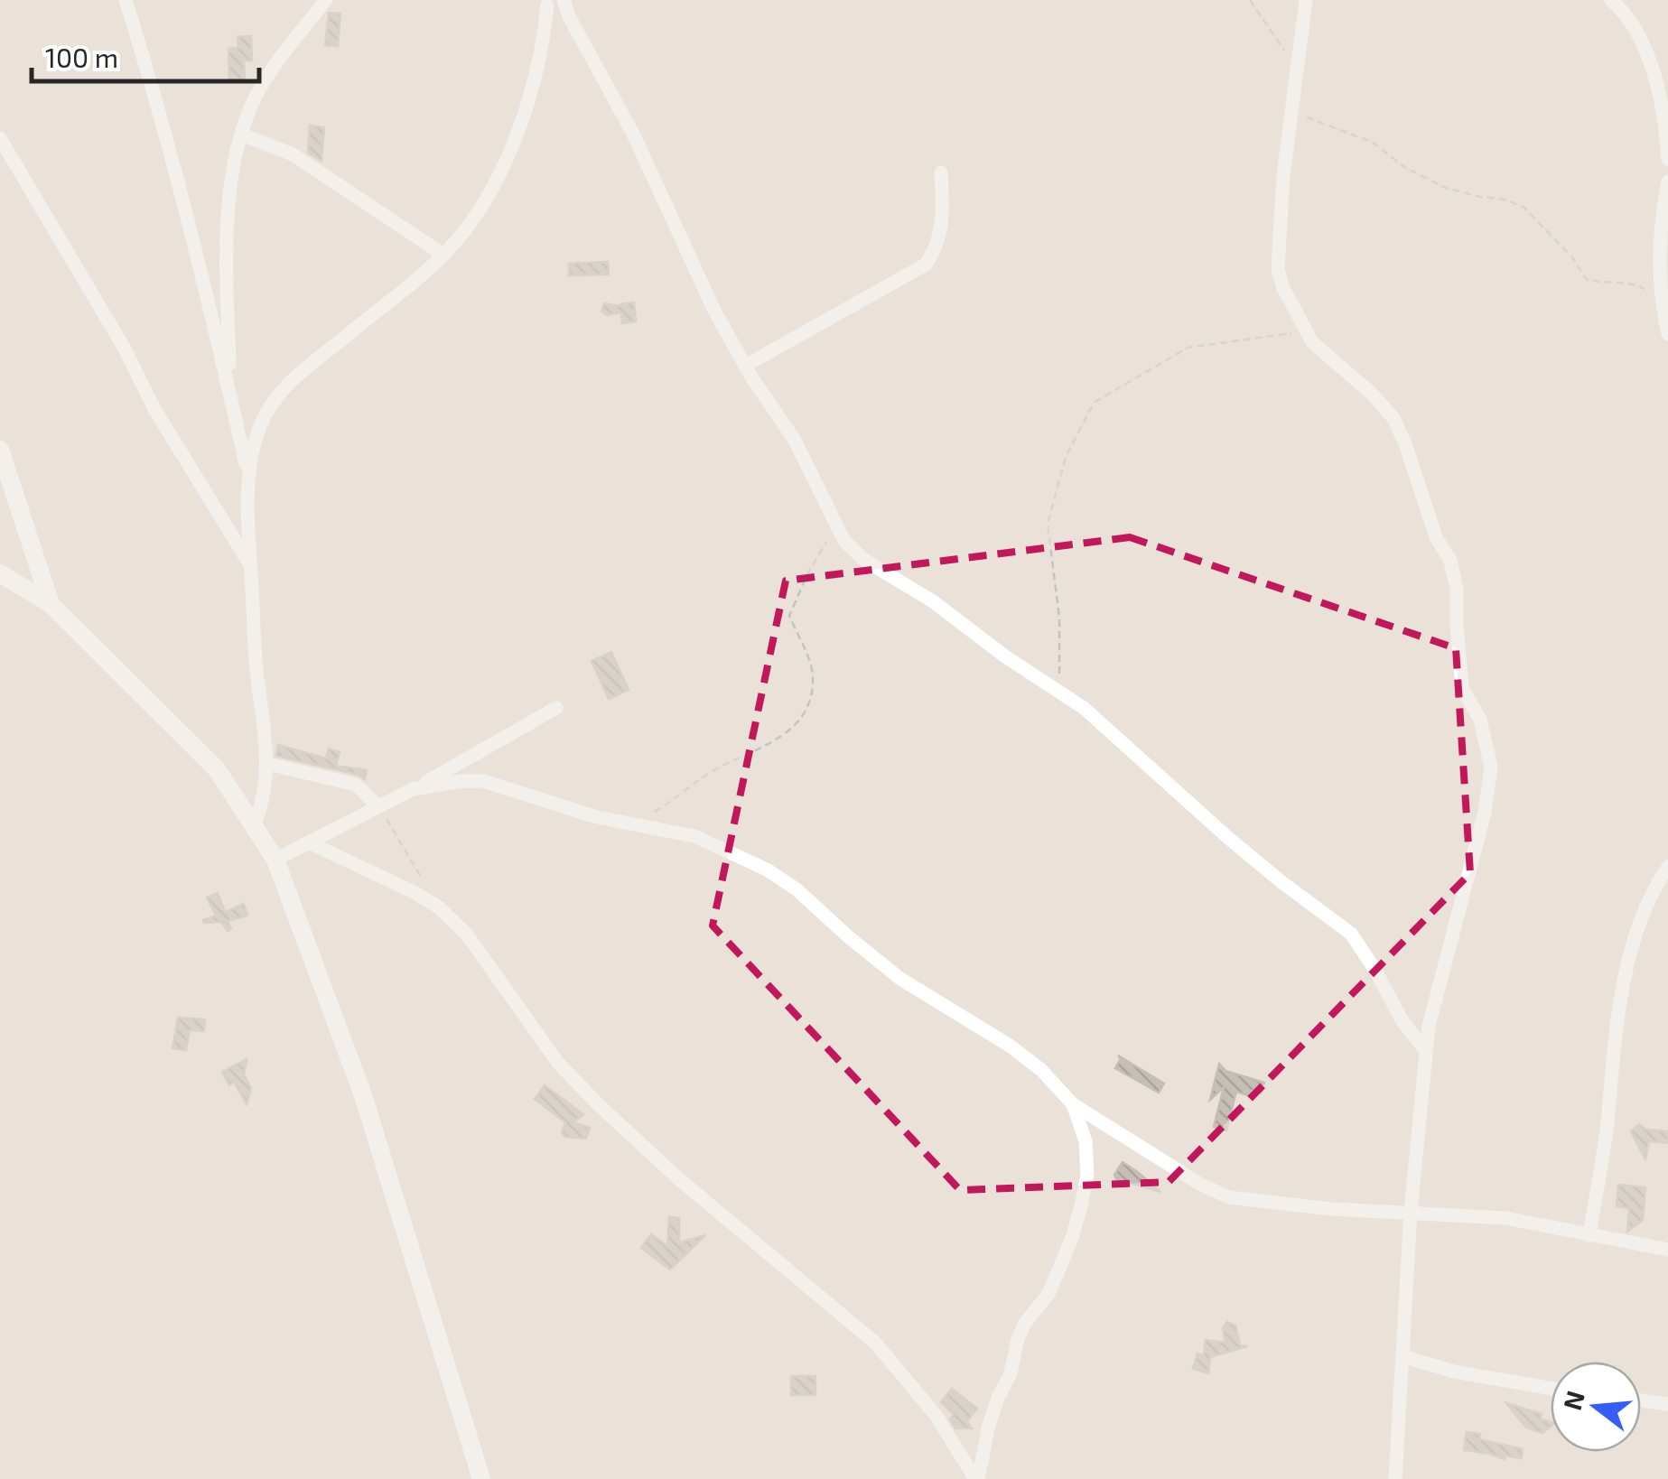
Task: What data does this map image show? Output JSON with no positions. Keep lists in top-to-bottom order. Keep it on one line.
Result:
{"scale_bar":"100 m","north":"left"}
